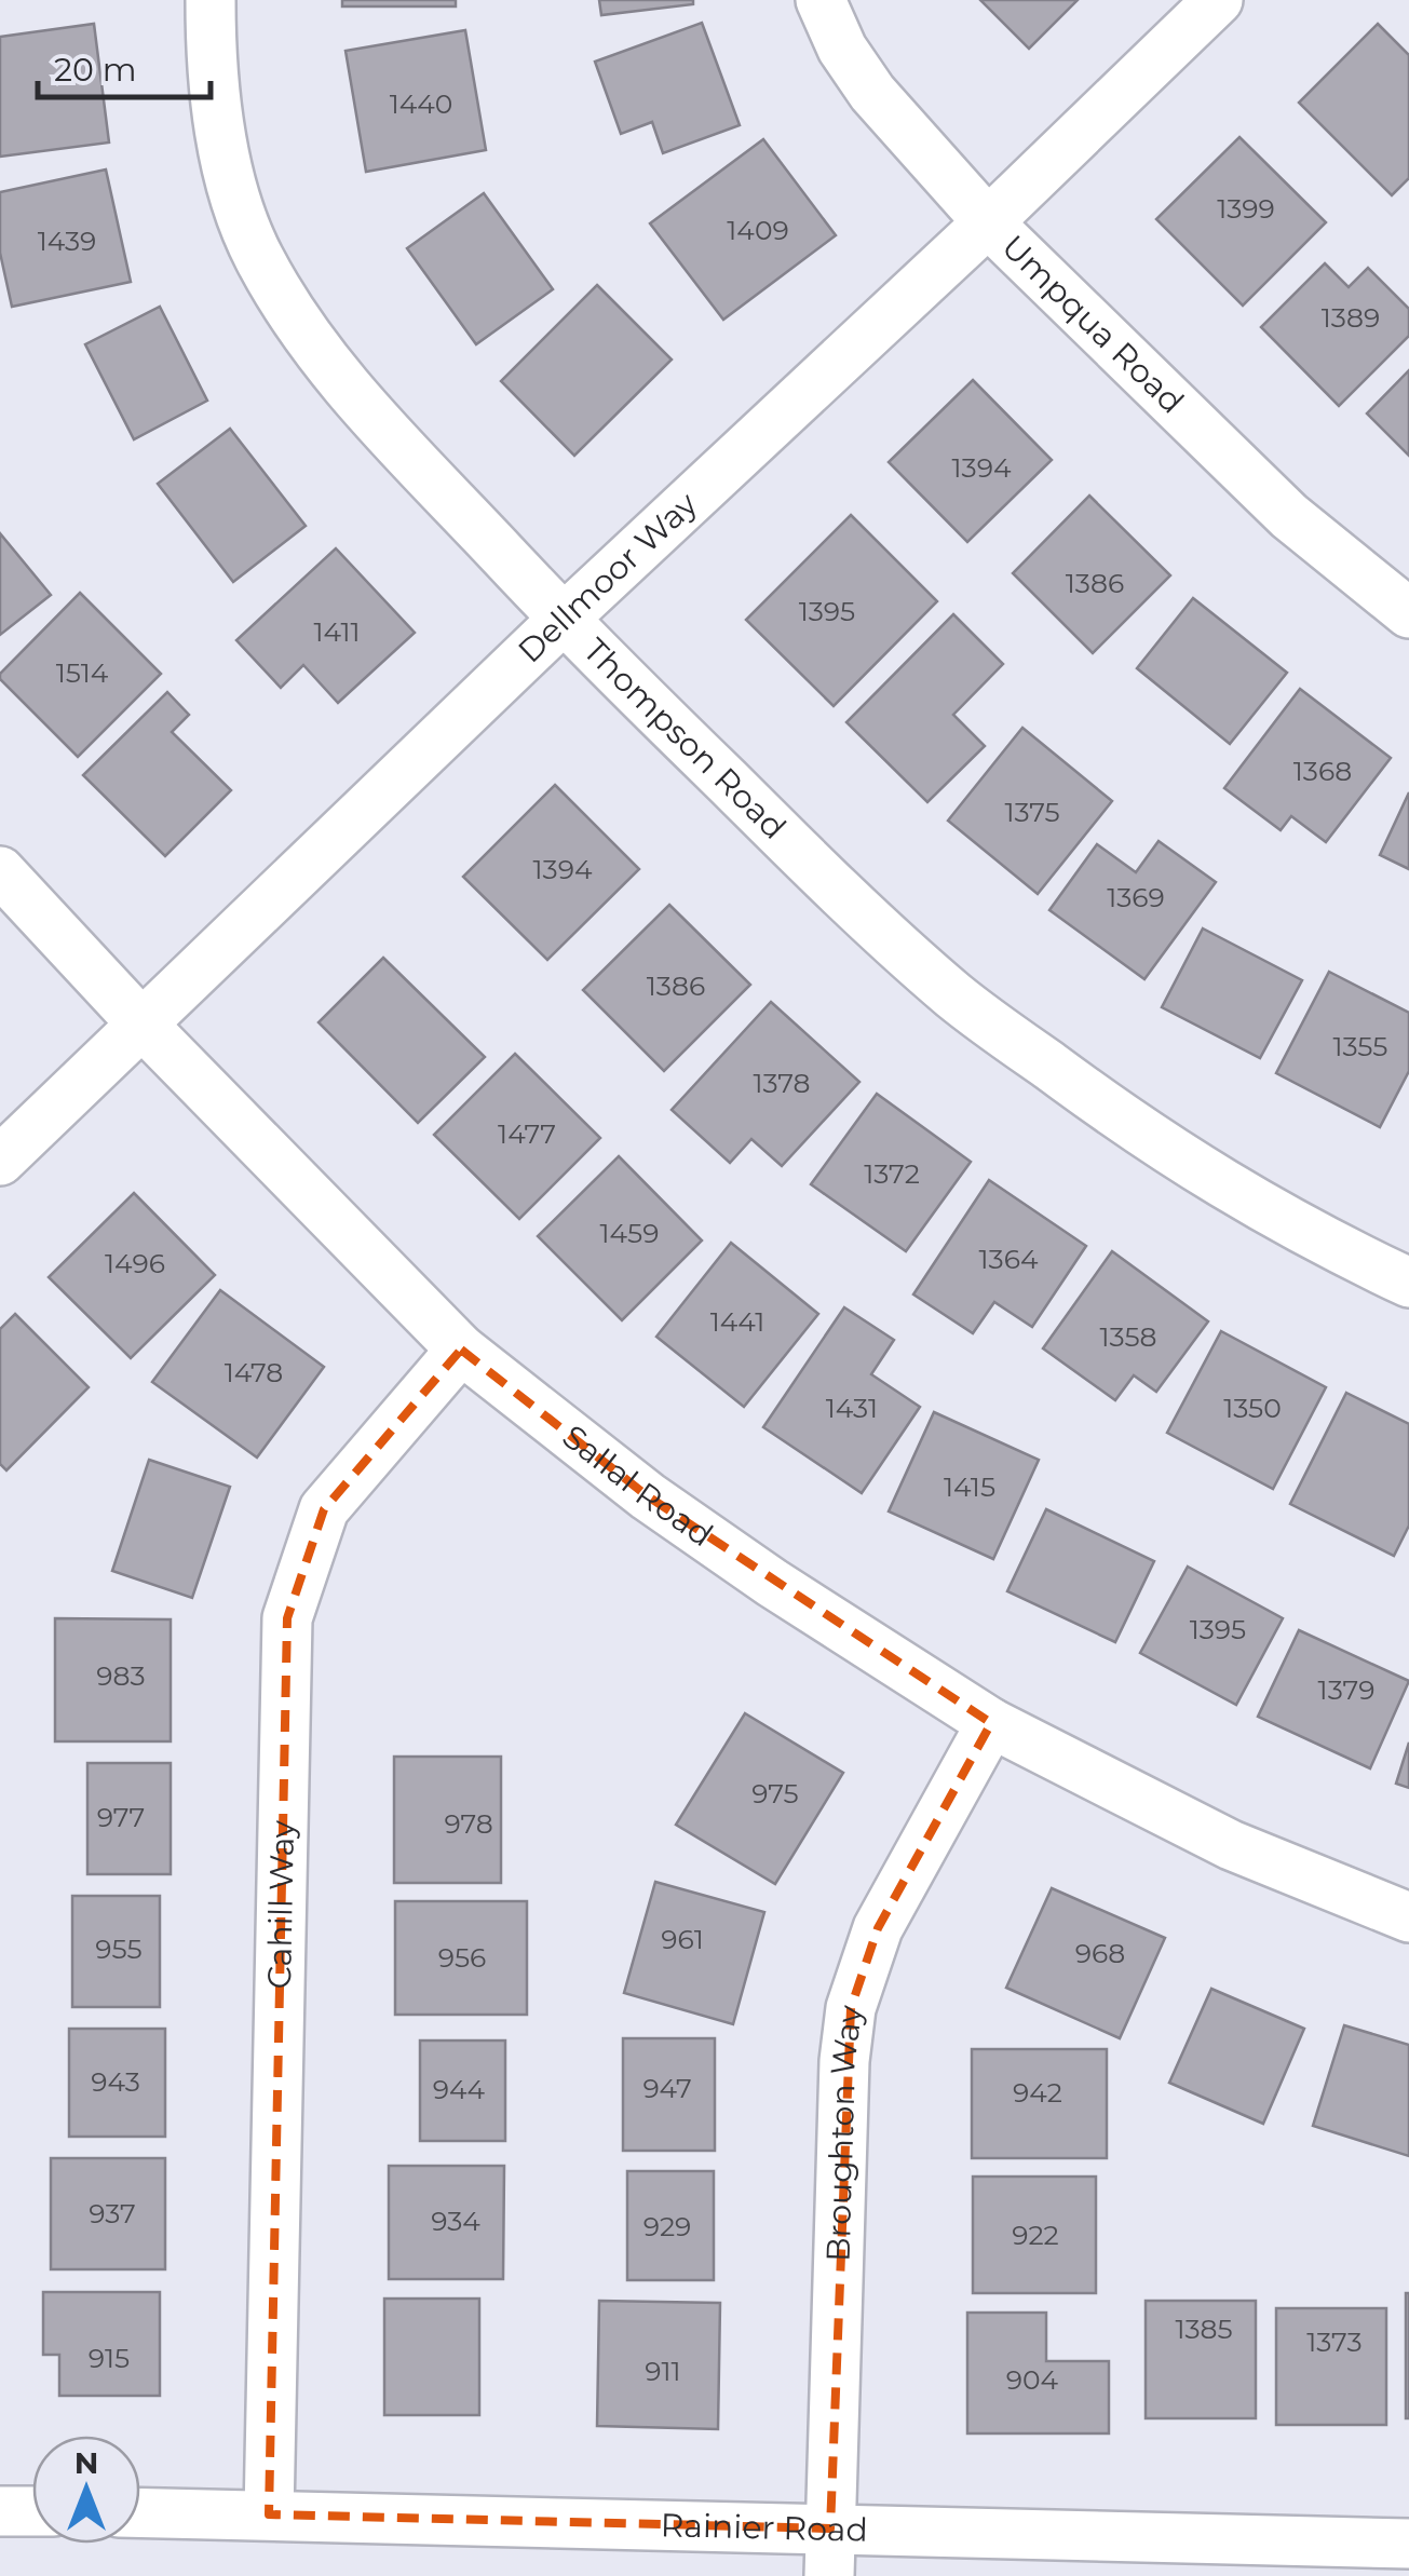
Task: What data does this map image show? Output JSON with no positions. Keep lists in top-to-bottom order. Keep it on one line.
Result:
{"streets":{"street":["Umpqua Road","Dellmoor Way","Thompson Road","Sallal Road","Cahill Way","Broughton Way","Rainier Road"]},"crossings":[["Umpqua Road","Dellmoor Way"],["Dellmoor Way","Thompson Road"],["Dellmoor Way","Sallal Road"],["Sallal Road","Cahill Way"],["Sallal Road","Broughton Way"],["Cahill Way","Rainier Road"],["Broughton Way","Rainier Road"]],"house_numbers":["1440","1399","1409","1439","1389","1394","1386","1395","1411","1514","1368","1375","1394","1369","1386","1355","1378","1477","1372","1459","1364","1496","1441","1358","1478","1431","1350","1415","1395","983","1379","975","977","978","961","955","968","956","943","947","944","942","937","934","929","922","1385","1373","915","911","904"],"scale_bar":"20 m","north":"top"}
